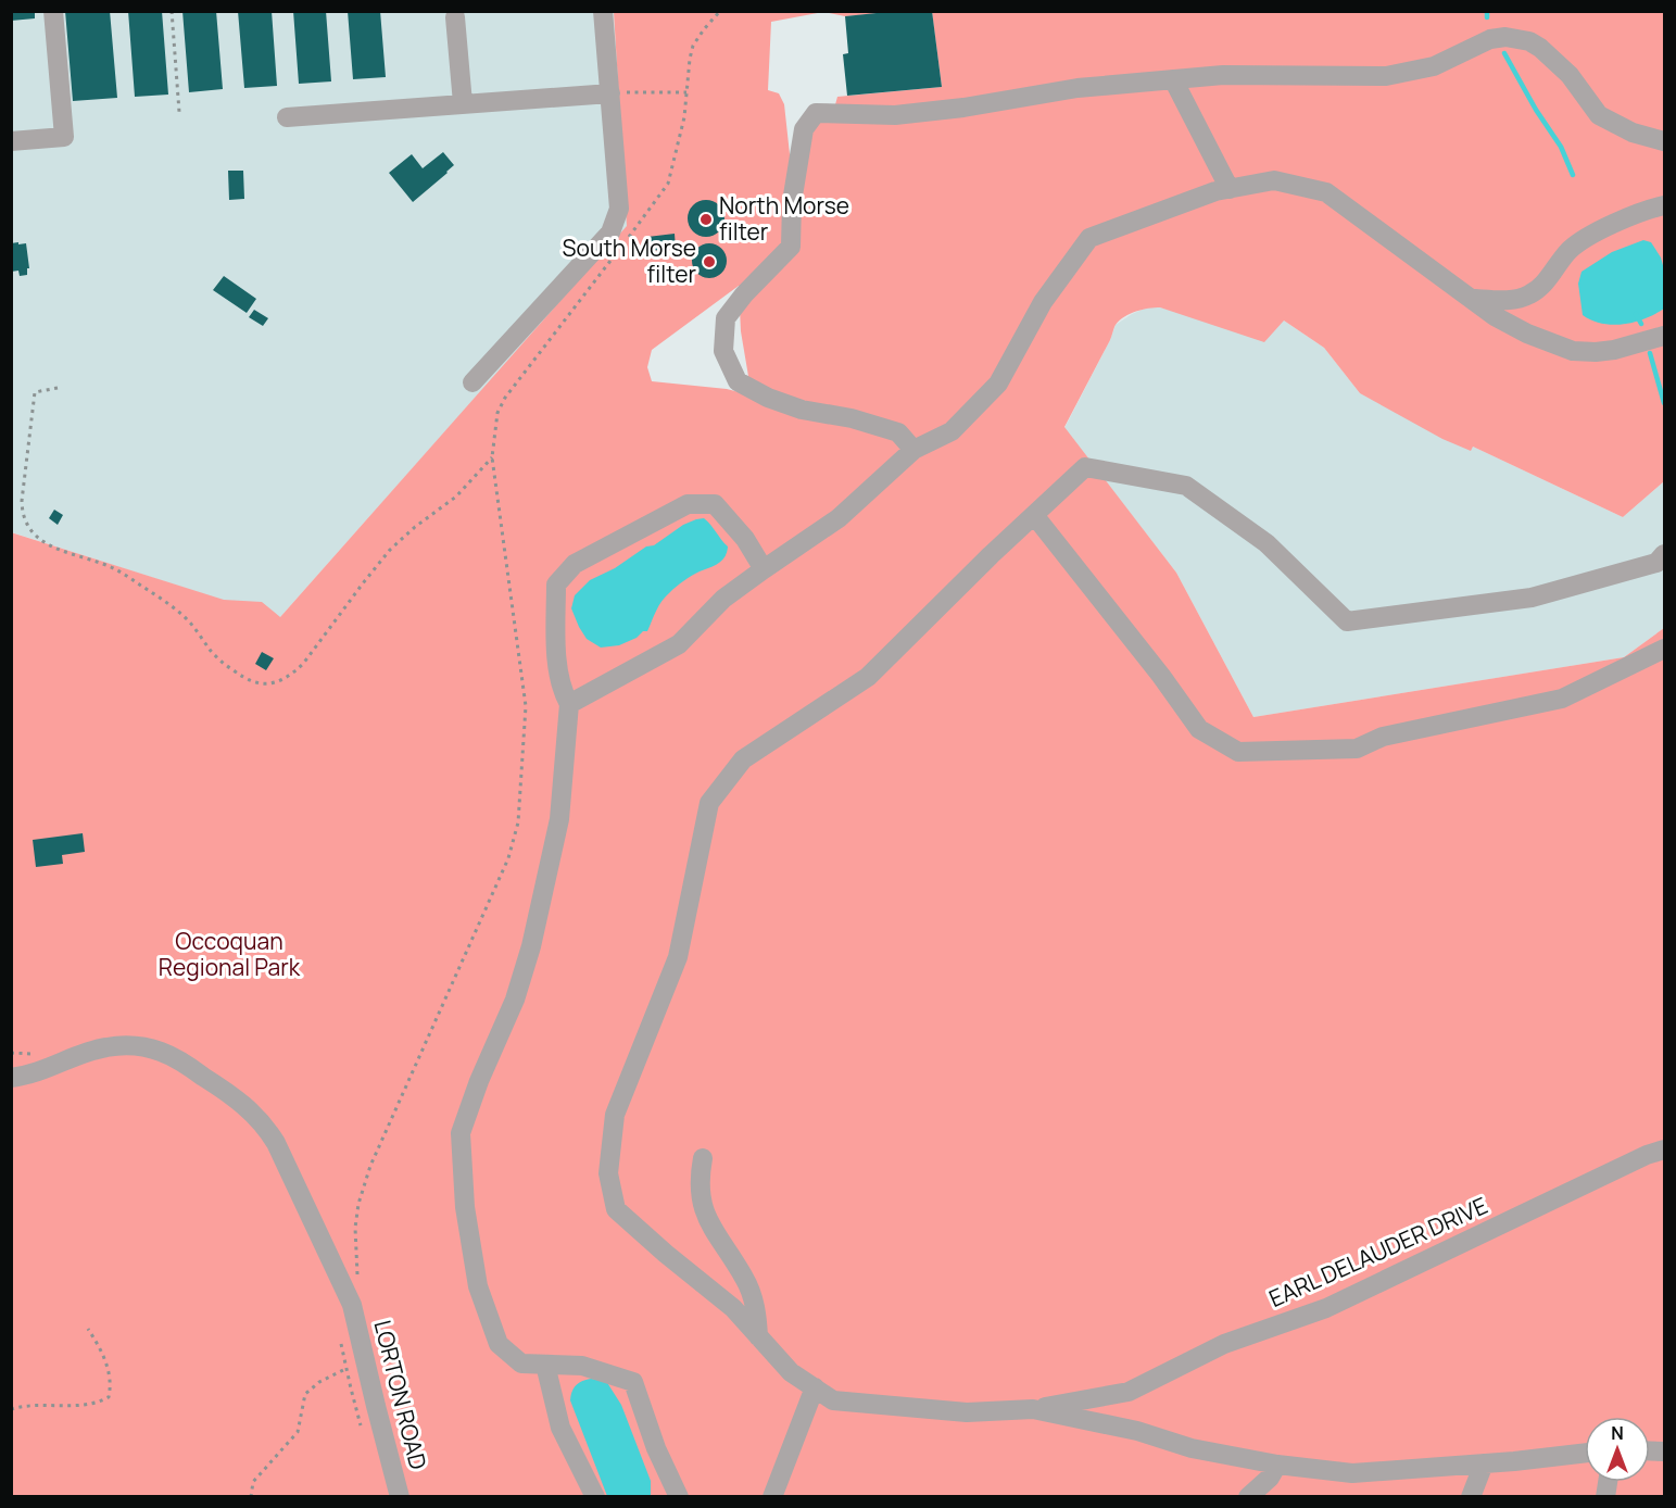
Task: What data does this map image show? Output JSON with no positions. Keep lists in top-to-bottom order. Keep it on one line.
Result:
{"streets":{"street":["EARL DELAUDER DRIVE","LORTON ROAD"]},"parks":["Occoquan Regional Park"],"places":["North Morse filter","South Morse filter"],"north":"top"}
